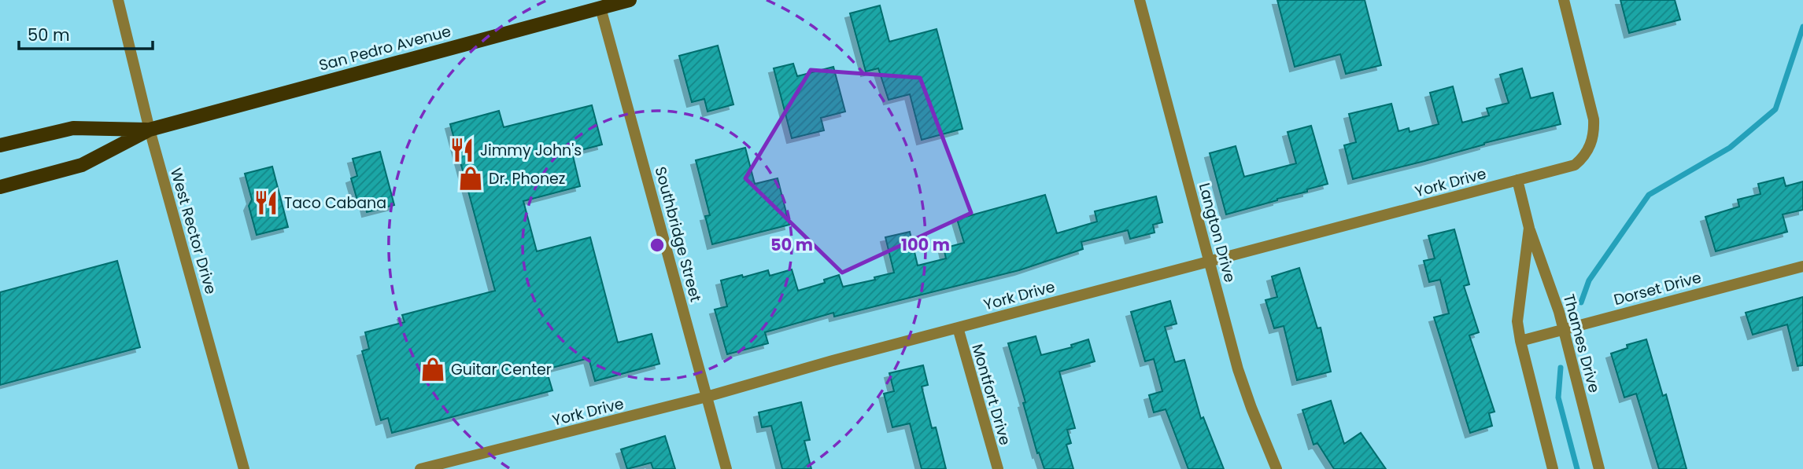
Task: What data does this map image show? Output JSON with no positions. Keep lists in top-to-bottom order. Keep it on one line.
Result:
{"streets":{"main road":["San Pedro Avenue"],"street":["York Drive","West Rector Drive","Langton Drive","Southbridge Street","Dorset Drive","Thames Drive","Montfort Drive"]},"crossings":[["San Pedro Avenue","West Rector Drive"],["San Pedro Avenue","Southbridge Street"],["York Drive","Langton Drive"],["York Drive","Southbridge Street"],["York Drive","Thames Drive"],["York Drive","Montfort Drive"],["Dorset Drive","Thames Drive"]],"places":{"restaurant":["Jimmy John's","Taco Cabana"],"shop":["Dr. Phonez","Guitar Center"]},"scale_bar":"50 m","rings":["50 m","100 m"]}
